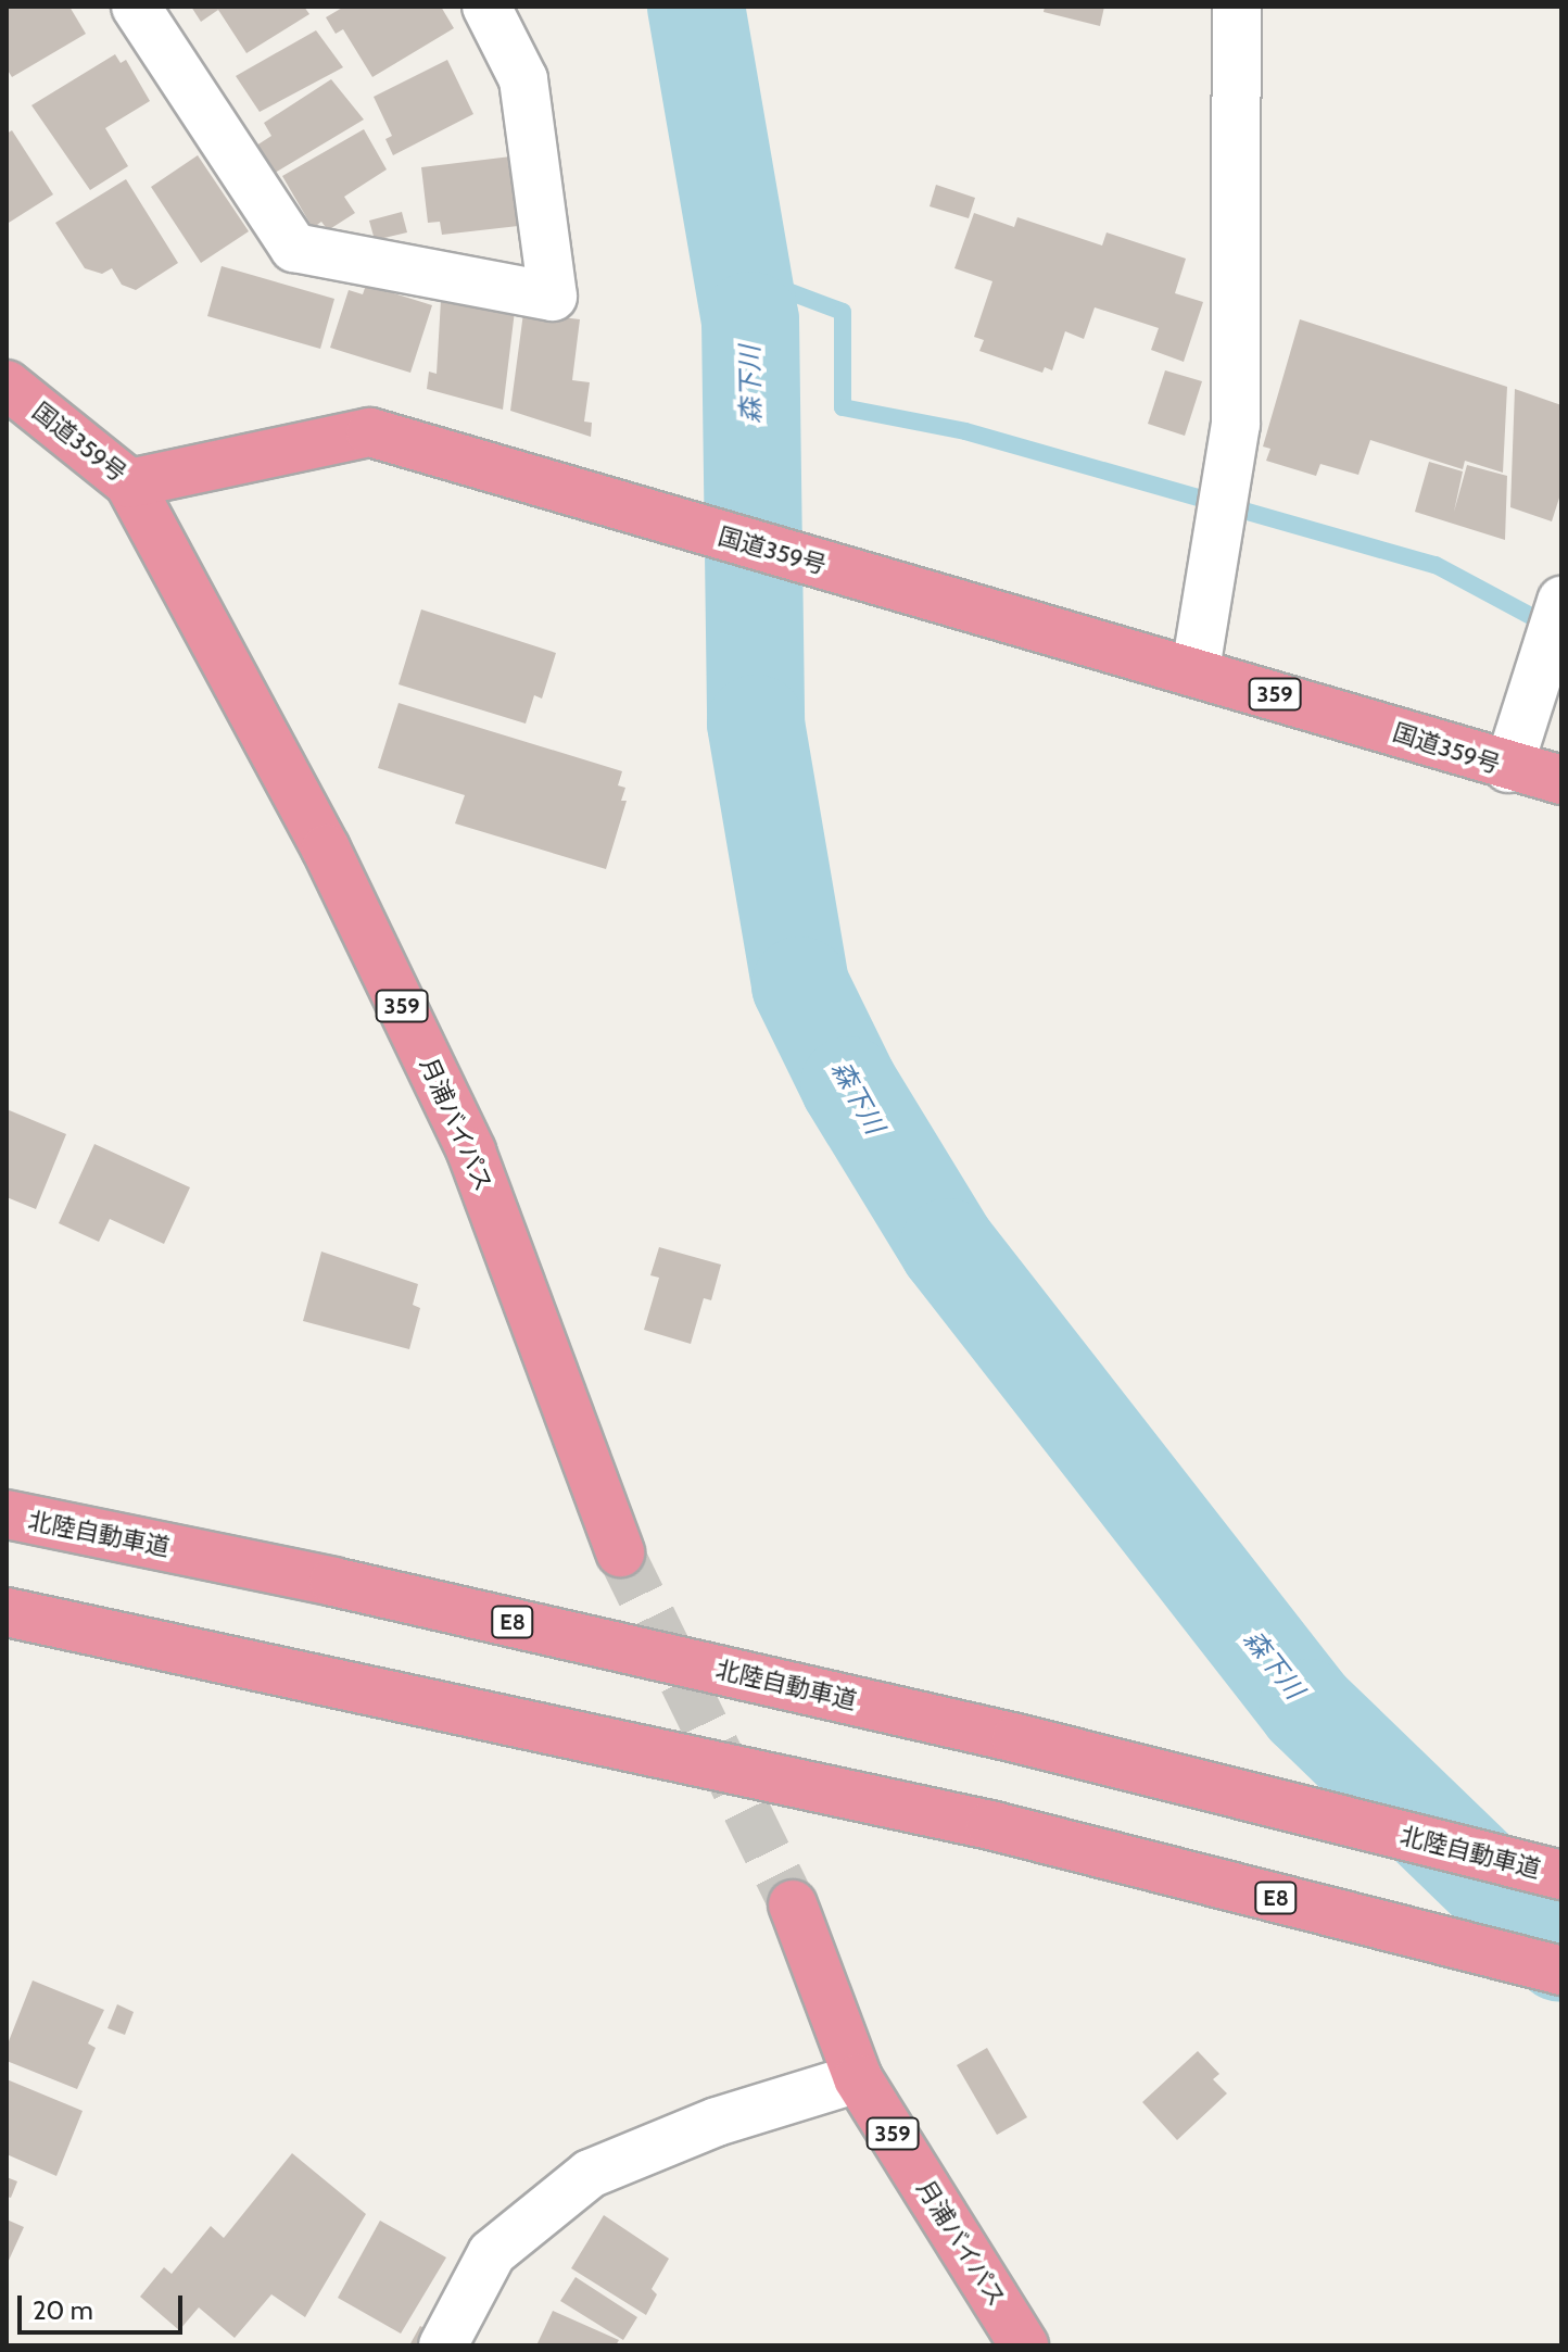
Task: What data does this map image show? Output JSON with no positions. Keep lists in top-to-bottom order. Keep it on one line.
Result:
{"streets":{"highway":["国道359号","359","月浦バイパス","北陸自動車道","E8"]},"crossings":[["国道359号","月浦バイパス"]],"water":["森下川"],"scale_bar":"20 m"}
